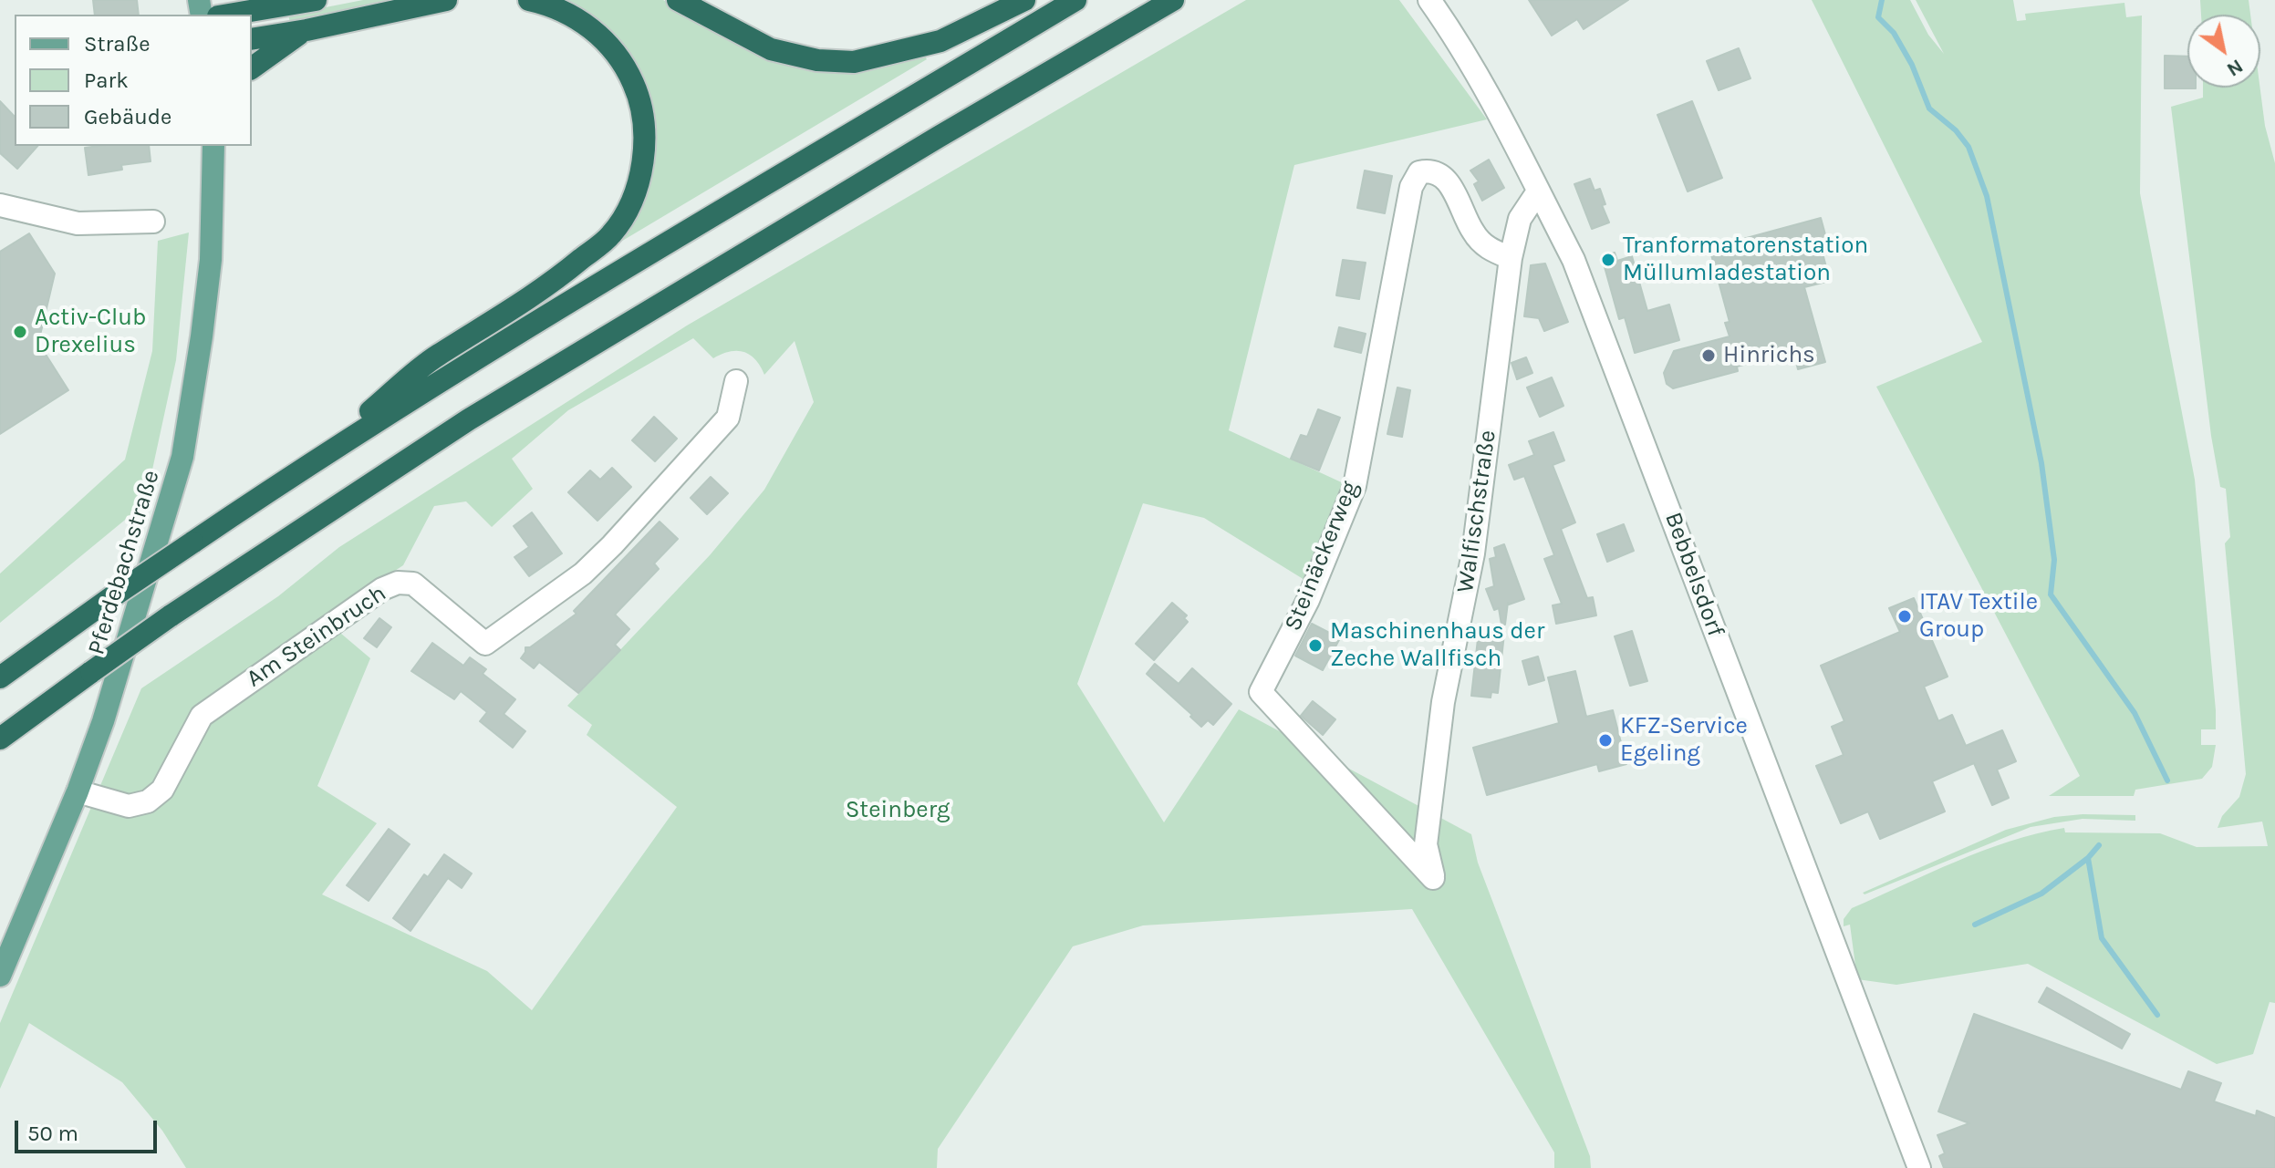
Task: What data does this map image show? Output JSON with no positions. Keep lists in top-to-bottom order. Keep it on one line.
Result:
{"streets":{"main road":["Pferdebachstraße"],"street":["Walfischstraße","Steinäckerweg","Bebbelsdorf","Am Steinbruch"]},"crossings":[["Walfischstraße","Steinäckerweg"],["Walfischstraße","Bebbelsdorf"],["Pferdebachstraße","Am Steinbruch"]],"parks":["Steinberg"],"places":["Tranformatorenstation Müllumladestation","Activ-Club Drexelius","Hinrichs","ITAV Textile Group","Maschinenhaus der Zeche Wallfisch","KFZ-Service Egeling"],"legend":["Straße","Park","Gebäude"],"scale_bar":"50 m","north":"bottom right"}
